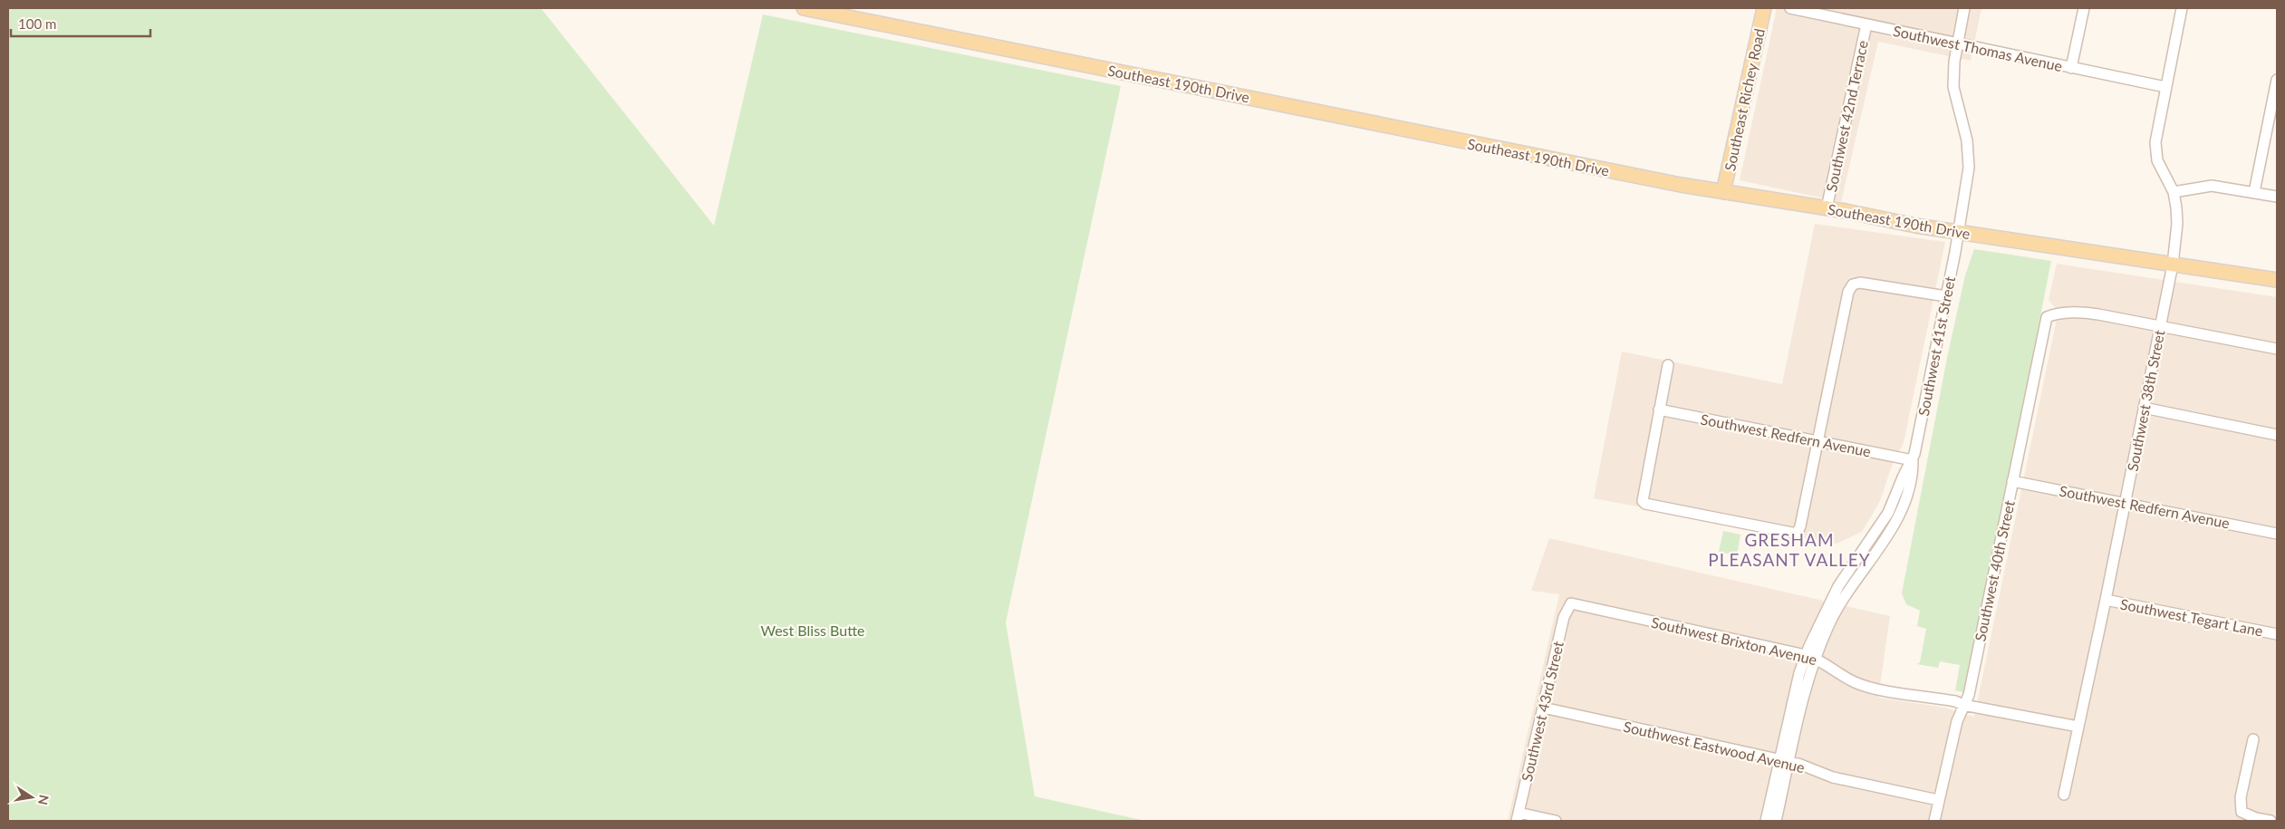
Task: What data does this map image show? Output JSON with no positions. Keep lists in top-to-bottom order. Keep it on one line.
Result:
{"streets":{"main road":["Southeast 190th Drive","Southeast Richey Road"],"street":["Southwest Thomas Avenue","Southwest 42nd Terrace","Southwest 41st Street","Southwest 38th Street","Southwest Redfern Avenue","Southwest 40th Street","Southwest Tegart Lane","Southwest Brixton Avenue","Southwest 43rd Street","Southwest Eastwood Avenue"]},"crossings":[["Southwest Thomas Avenue","Southwest 42nd Terrace"],["Southwest Thomas Avenue","Southwest 41st Street"],["Southwest Thomas Avenue","Southwest 38th Street"],["Southeast 190th Drive","Southeast Richey Road"],["Southeast 190th Drive","Southwest 42nd Terrace"],["Southeast 190th Drive","Southwest 41st Street"],["Southeast 190th Drive","Southwest 38th Street"],["Southwest 41st Street","Southwest Redfern Avenue"],["Southwest 41st Street","Southwest Brixton Avenue"],["Southwest 41st Street","Southwest Eastwood Avenue"],["Southwest 38th Street","Southwest Redfern Avenue"],["Southwest 38th Street","Southwest 40th Street"],["Southwest 38th Street","Southwest Tegart Lane"],["Southwest 38th Street","Southwest Brixton Avenue"],["Southwest Redfern Avenue","Southwest 40th Street"],["Southwest 40th Street","Southwest Brixton Avenue"],["Southwest 40th Street","Southwest Eastwood Avenue"],["Southwest Brixton Avenue","Southwest 43rd Street"],["Southwest 43rd Street","Southwest Eastwood Avenue"]],"districts":["GRESHAM PLEASANT VALLEY"],"parks":["West Bliss Butte"],"scale_bar":"100 m","north":"right"}
